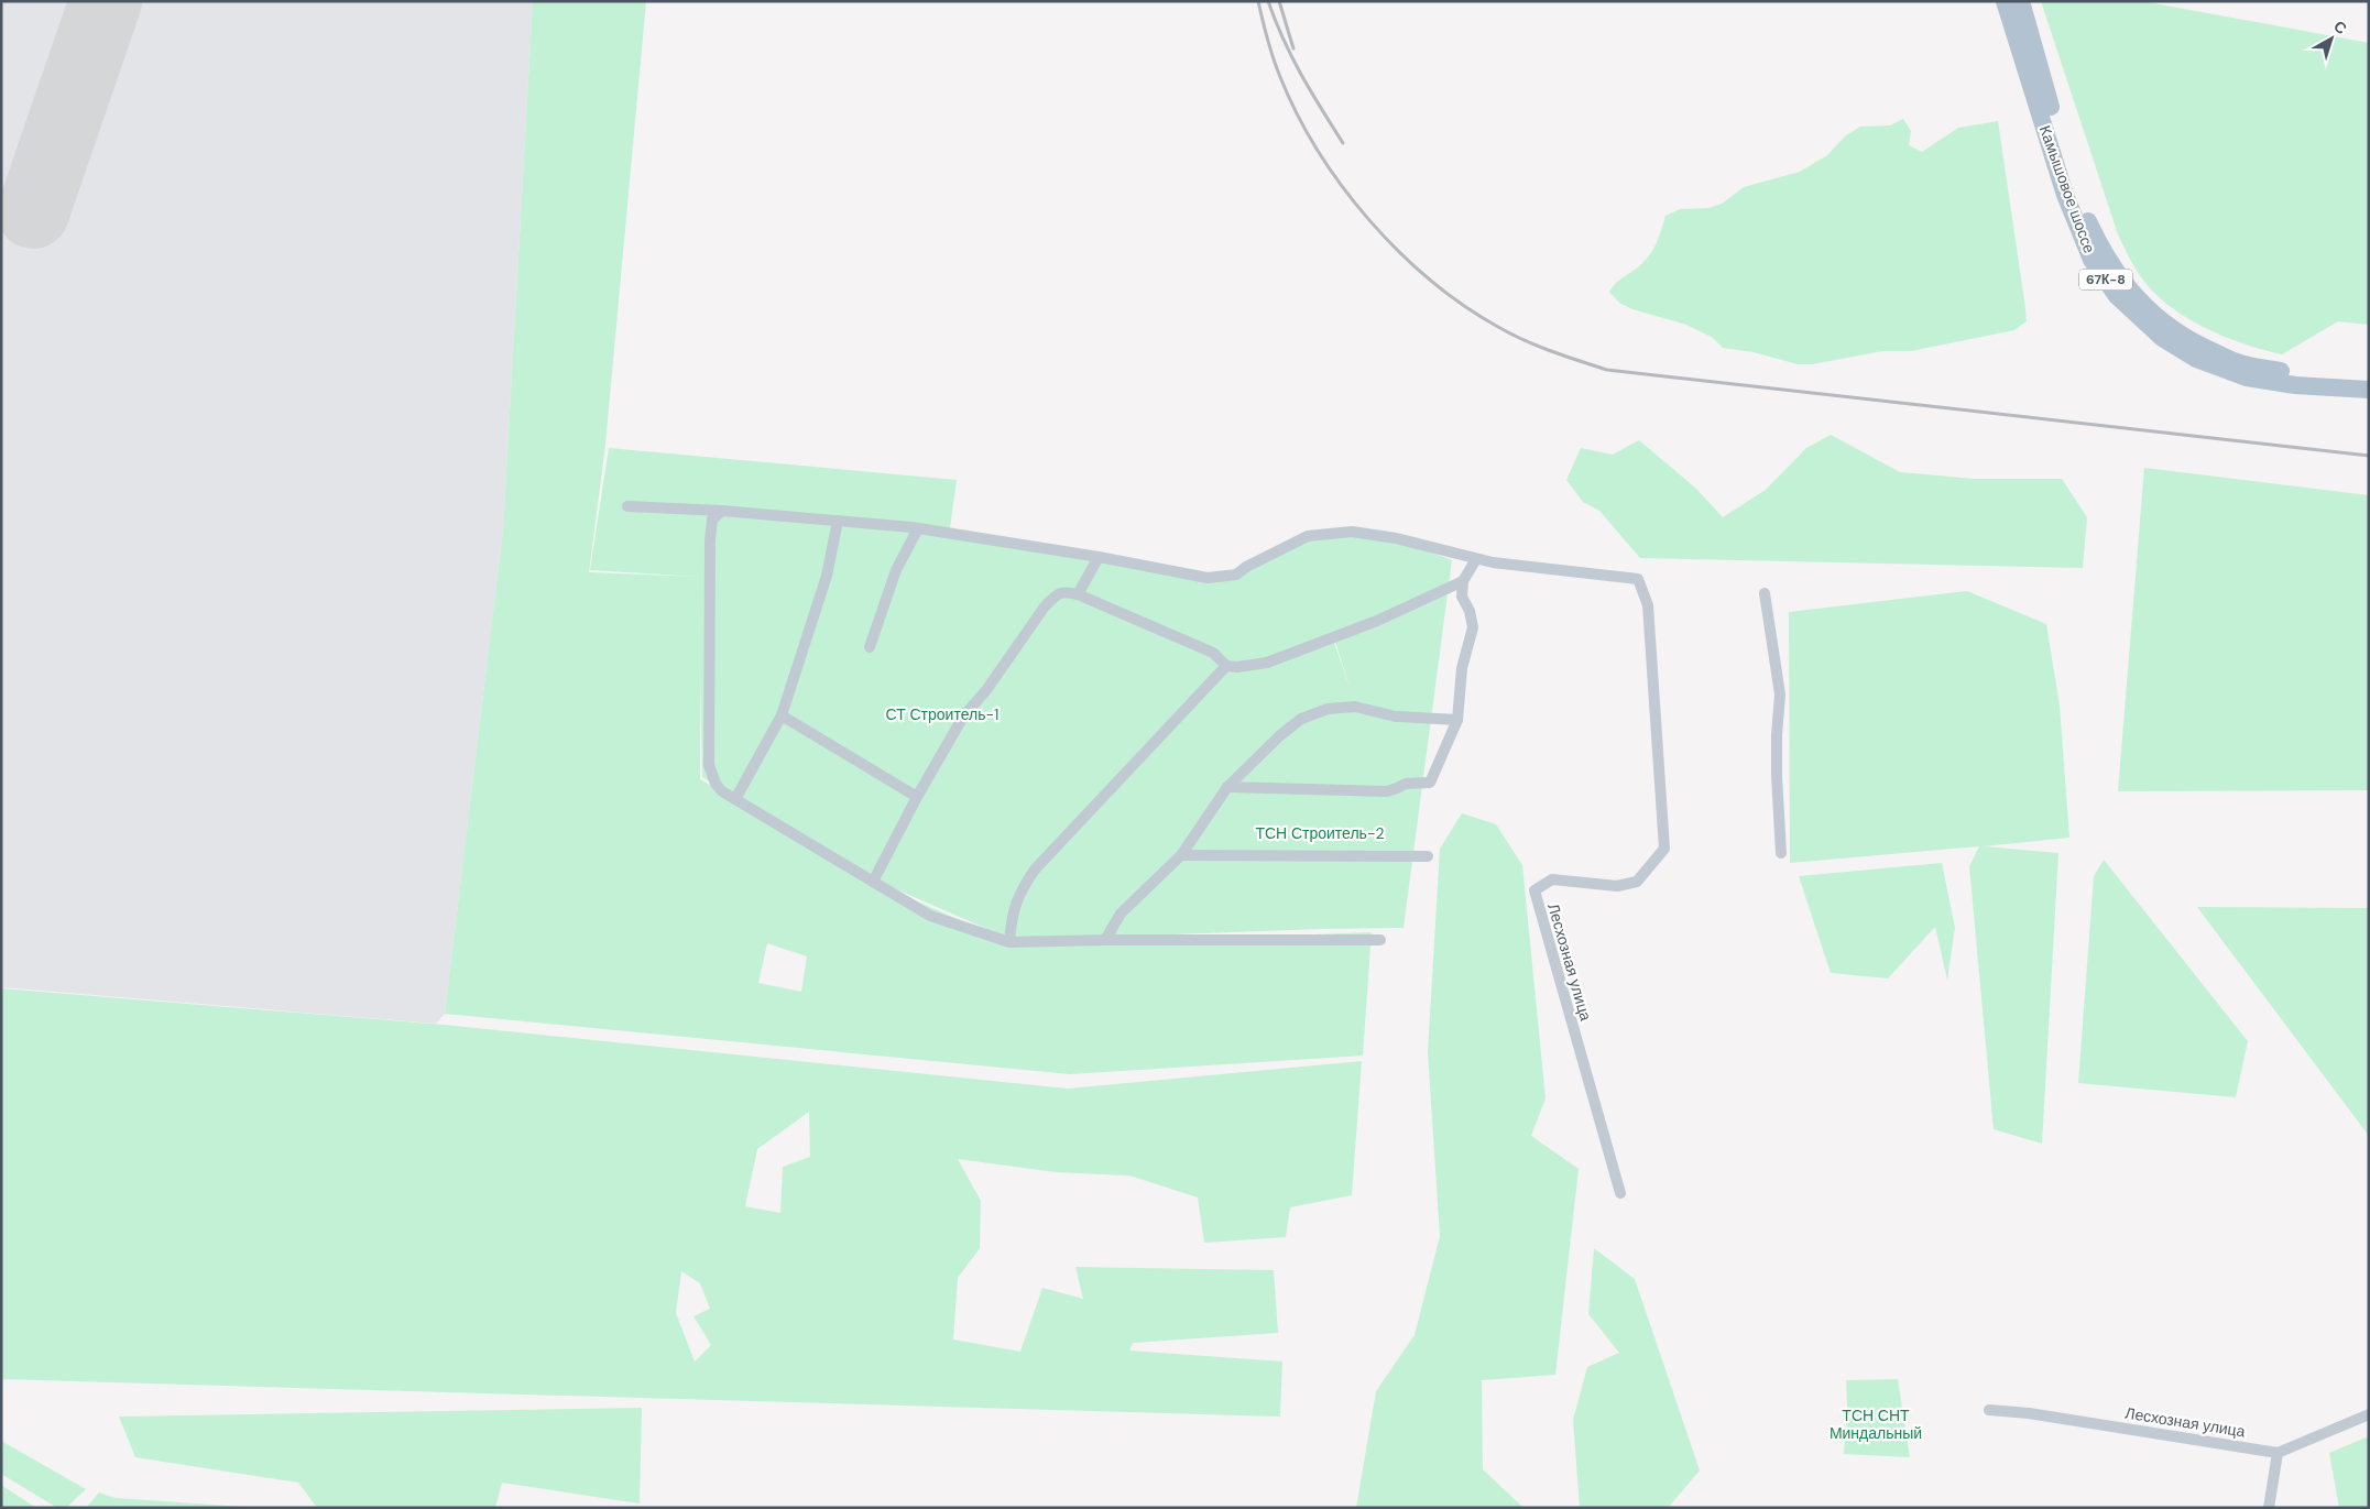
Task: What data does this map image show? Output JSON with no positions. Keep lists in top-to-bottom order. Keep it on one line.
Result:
{"streets":{"main road":["Камышовое шоссе","67К-8"],"street":["Лесхозная улица"]},"parks":["СТ Строитель-1","ТСН Строитель-2","ТСН СНТ Миндальный"],"north":"top right"}
